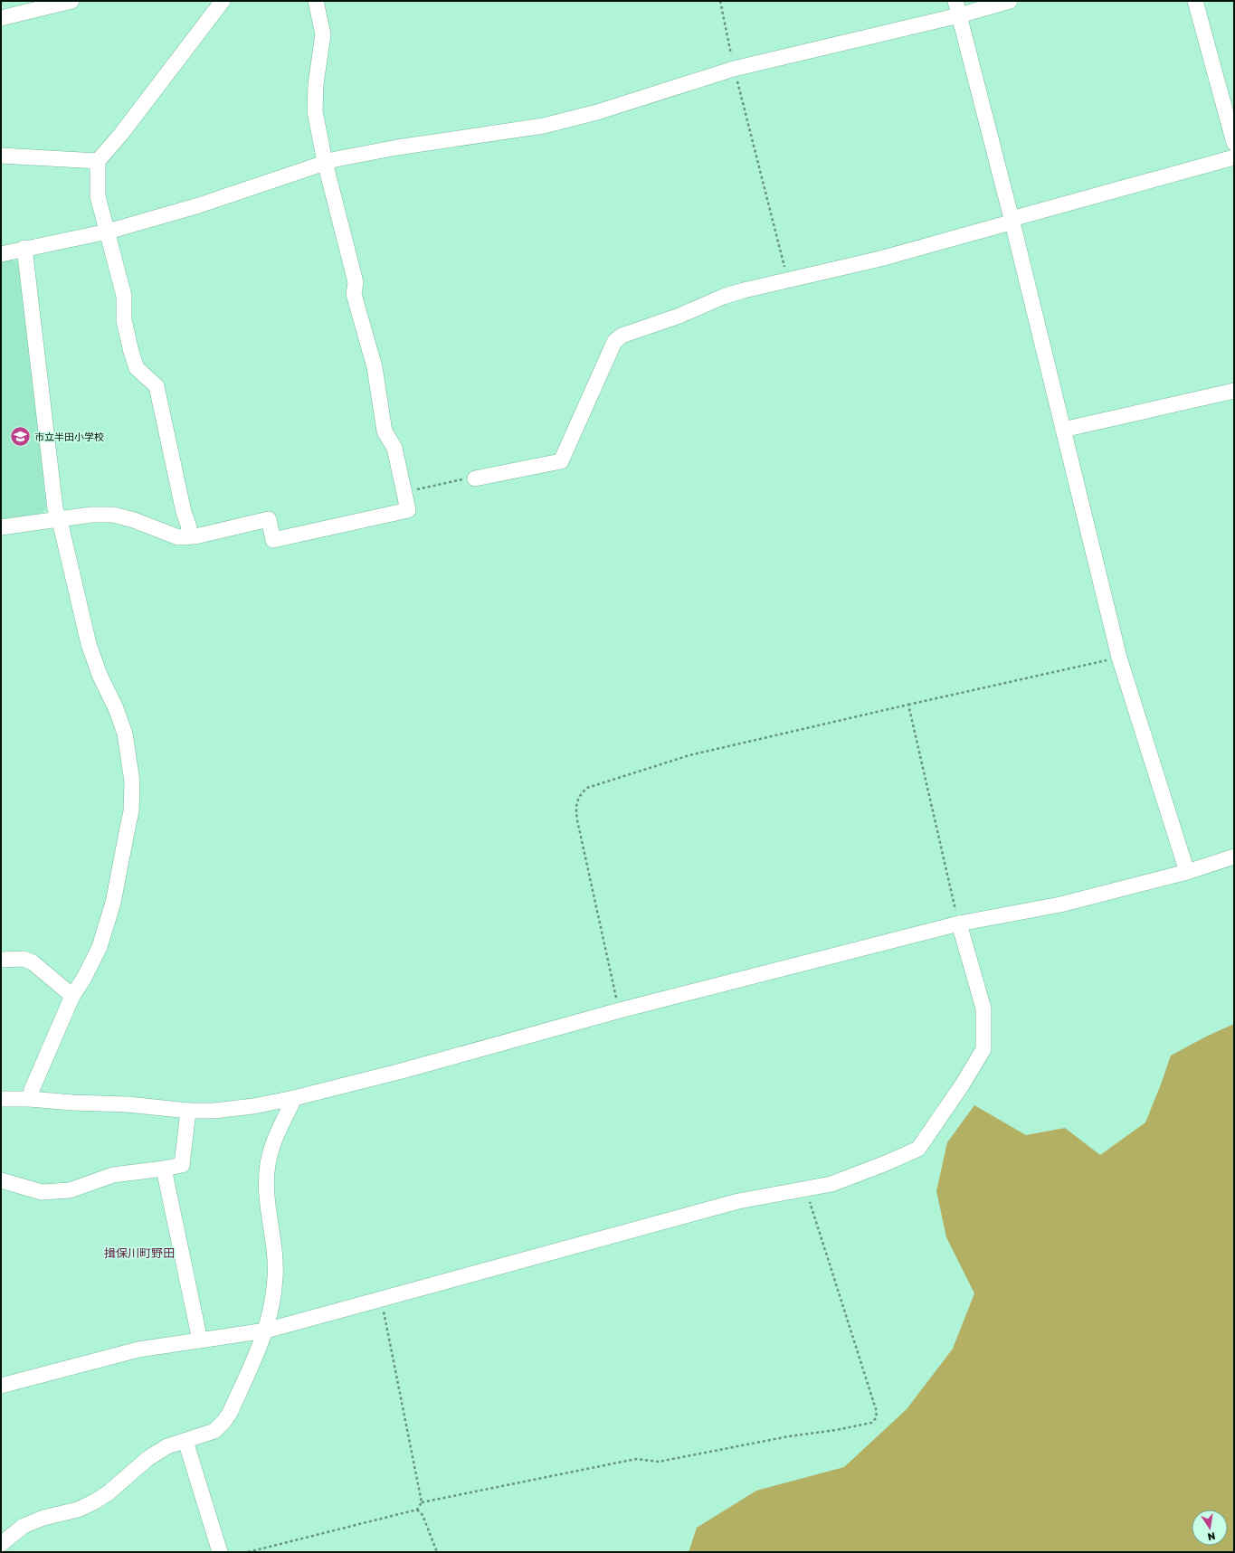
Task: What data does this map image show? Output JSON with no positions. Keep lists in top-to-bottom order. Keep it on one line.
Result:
{"districts":["揖保川町野田"],"places":{"school or university":["市立半田小学校"]},"north":"bottom"}
